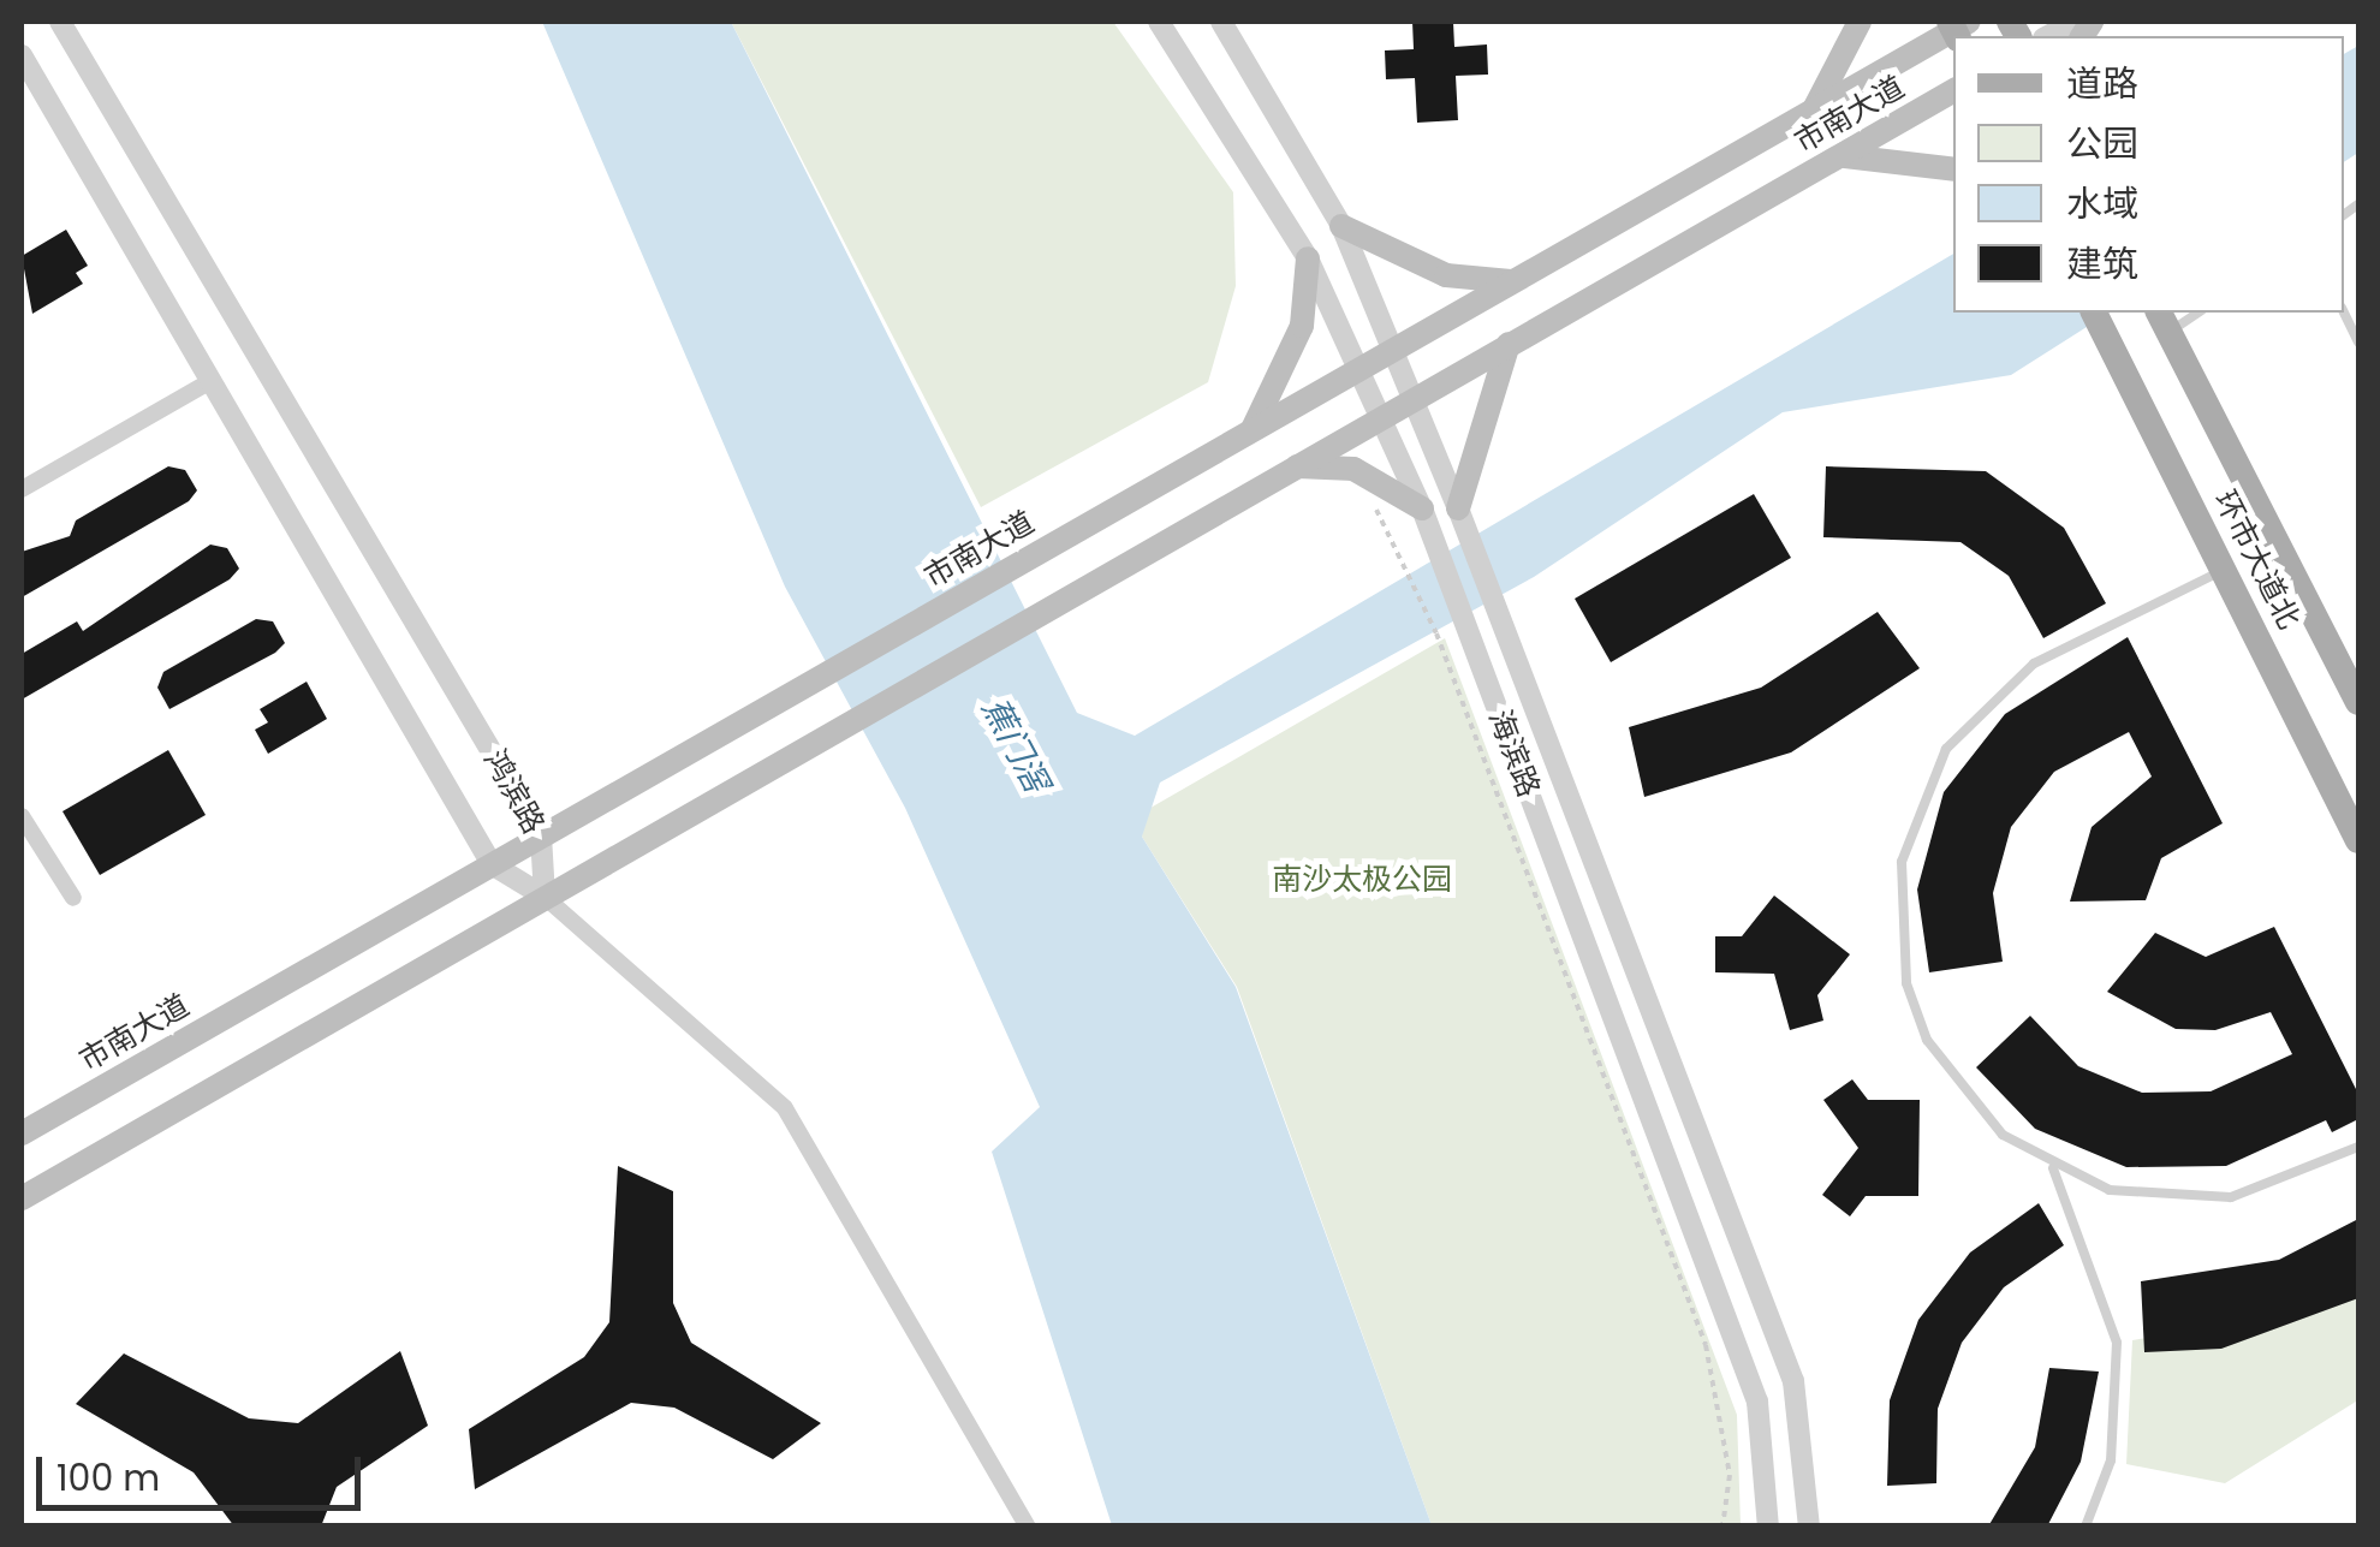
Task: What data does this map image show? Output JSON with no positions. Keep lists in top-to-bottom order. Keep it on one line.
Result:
{"streets":{"main road":["市南大道","环市大道北"],"street":["海滨路","鸿滨路"]},"crossings":[["市南大道","海滨路"],["市南大道","鸿滨路"]],"water":["蕉门滘"],"parks":["南沙太极公园"],"legend":["道路","公园","水域","建筑"],"scale_bar":"100 m"}
